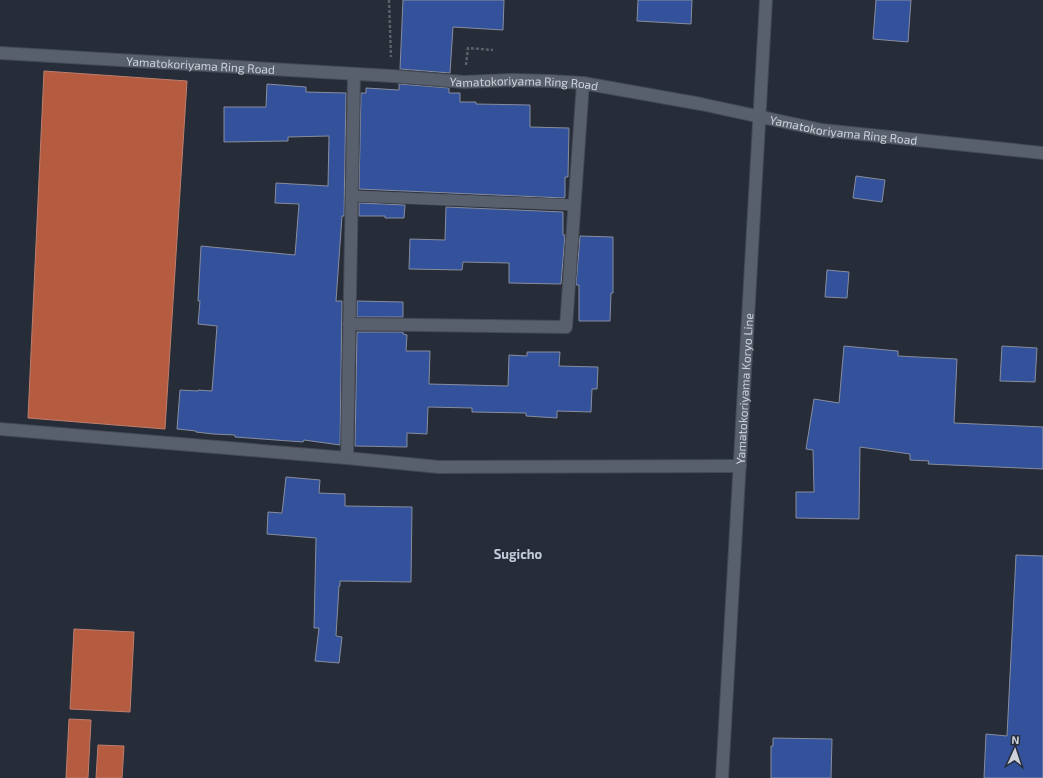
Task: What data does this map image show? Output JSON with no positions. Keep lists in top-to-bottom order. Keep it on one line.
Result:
{"streets":{"main road":["Yamatokoriyama Ring Road","Yamatokoriyama Koryo Line"]},"crossings":[["Yamatokoriyama Ring Road","Yamatokoriyama Koryo Line"]],"districts":["Sugicho"],"north":"top"}
